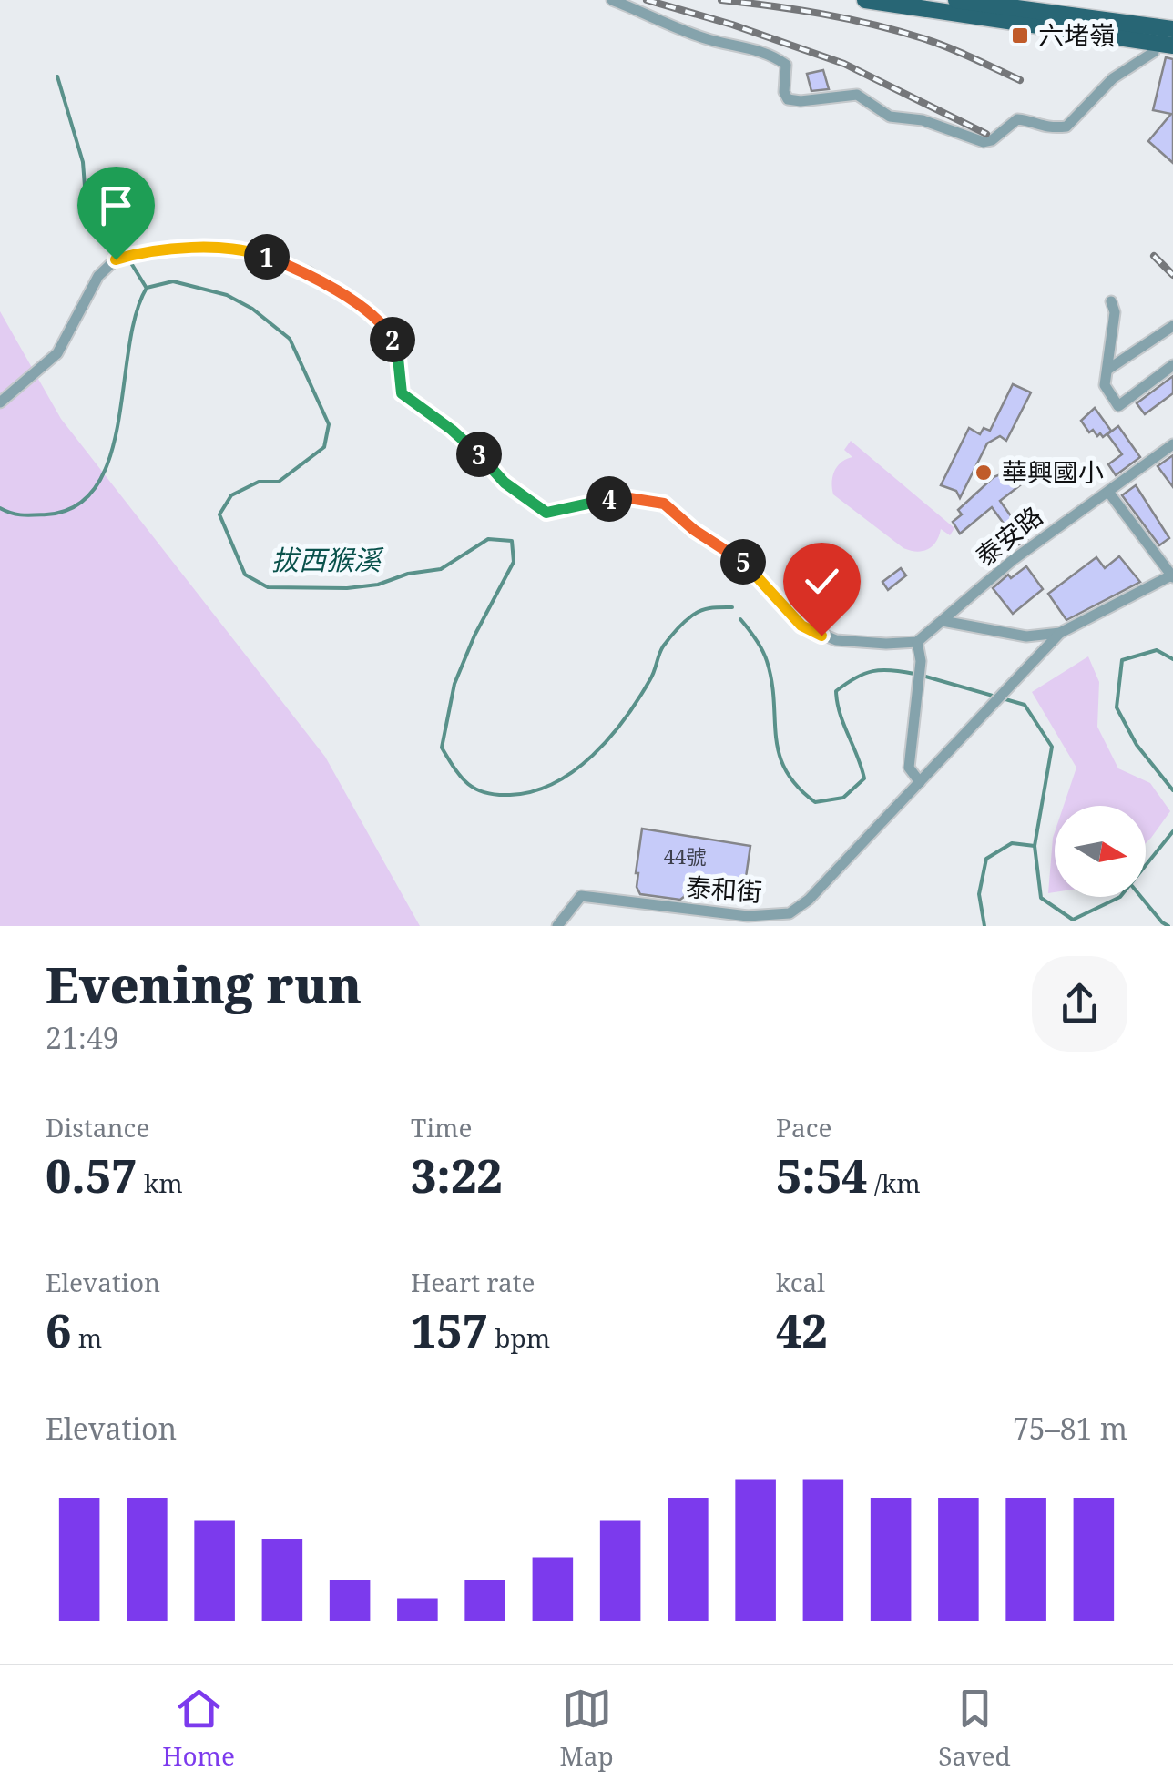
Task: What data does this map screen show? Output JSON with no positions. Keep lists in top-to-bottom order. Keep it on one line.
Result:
{"streets":{"street":["泰安路","泰和街"]},"water":["拔西猴溪"],"places":{"transit":["六堵嶺"],"other":["華興國小"]},"house_numbers":["44號"],"north":"right","page":{"pins":["1","2","3","4","5"],"heading":["Evening run","21:49"],"stats":[["Distance","0.57 km"],["Time","3:22"],["Pace","5:54 /km"],["Elevation","6 m"],["Heart rate","157 bpm"],["kcal","42"]],"chart":["Elevation","75–81 m"],"tabs":["Home","Map","Saved"]}}
